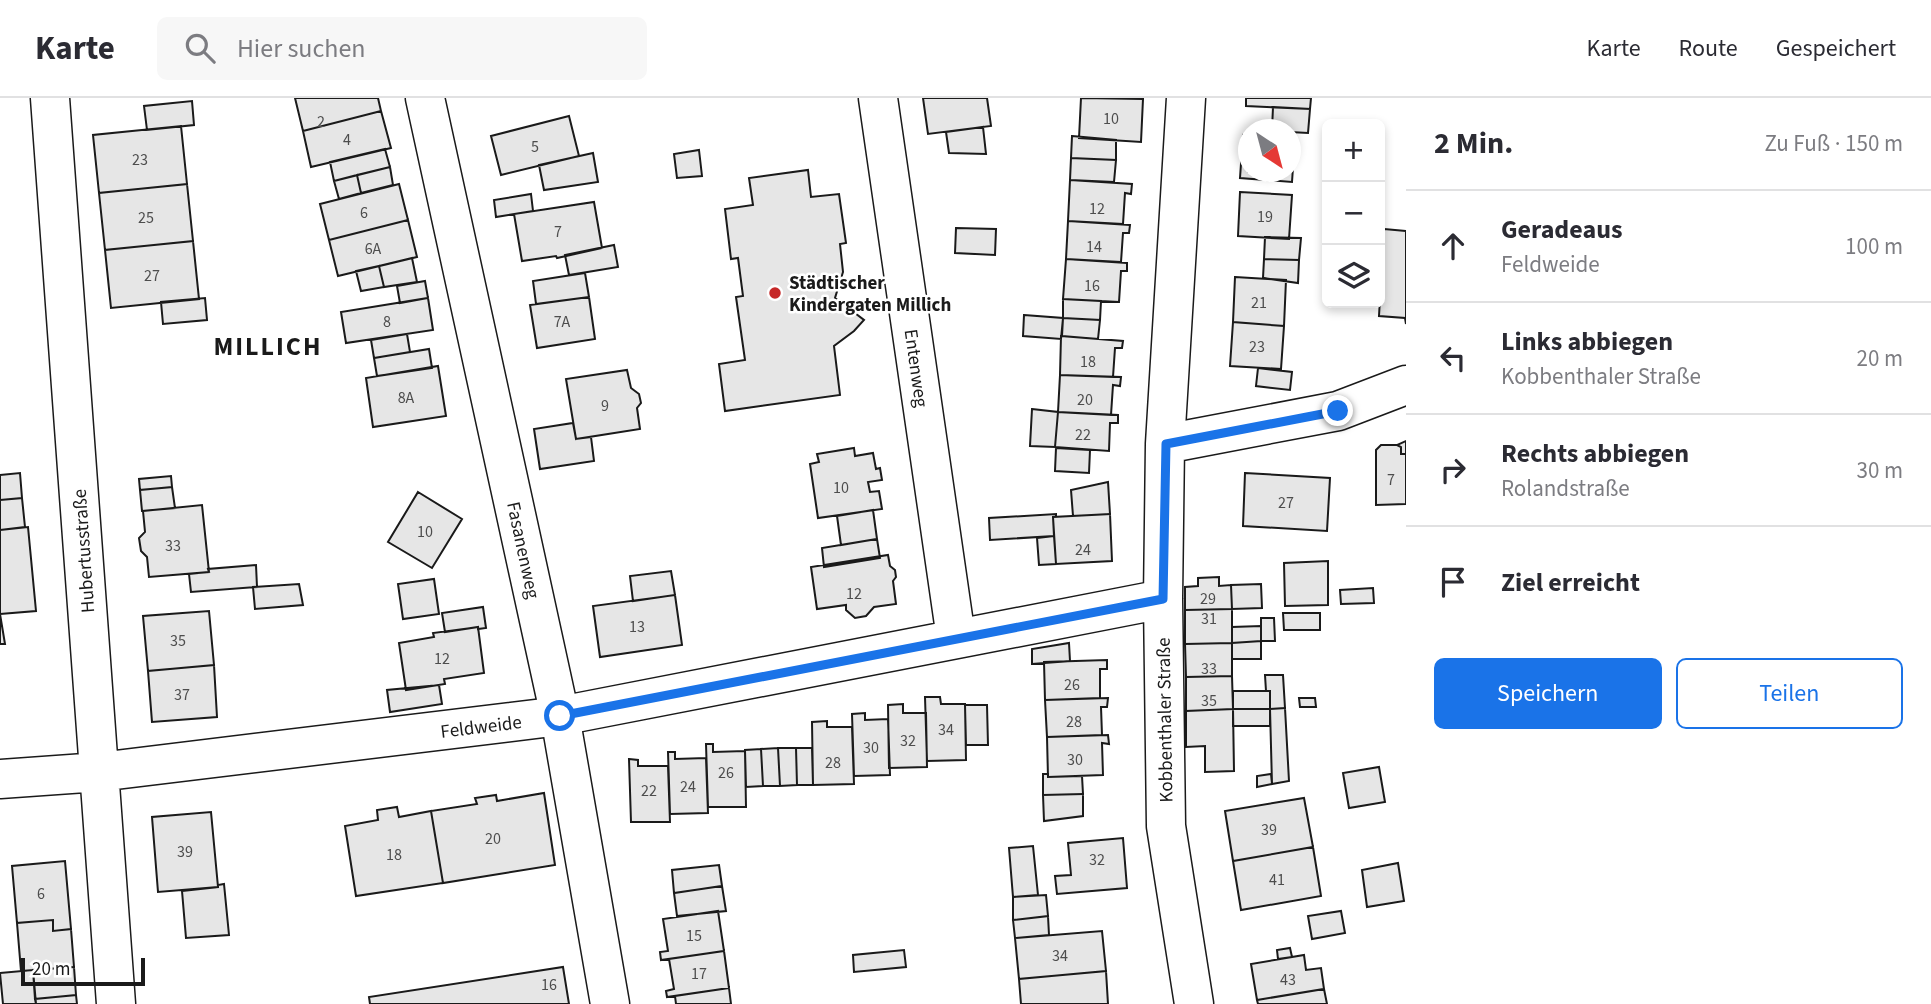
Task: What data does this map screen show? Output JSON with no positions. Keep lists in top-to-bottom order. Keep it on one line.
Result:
{"streets":{"street":["Entenweg","Fasanenweg","Hubertusstraße","Kobbenthaler Straße","Feldweide"]},"crossings":[["Entenweg","Feldweide"],["Fasanenweg","Feldweide"],["Hubertusstraße","Feldweide"],["Kobbenthaler Straße","Feldweide"]],"districts":["MILLICH"],"places":["Städtischer Kindergaten Millich"],"house_numbers":["10","2","4","5","23","12","6","19","25","7","14","6A","27","16","21","8","7A","23","18","8A","20","9","22","7","10","27","10","33","24","12","29","31","13","35","12","33","26","37","35","28","34","32","30","30","28","26","24","22","39","20","39","18","32","41","6","15","34","17","43","16"],"scale_bar":"20 m","north":"bottom right","page":{"header":"Karte","search":"Hier suchen","nav":["Karte","Route","Gespeichert"],"heading":["2 Min.","Zu Fuß · 150 m"],"map_buttons":["+","−"],"list":[["Geradeaus","Feldweide","100 m"],["Links abbiegen","Kobbenthaler Straße","20 m"],["Rechts abbiegen","Rolandstraße","30 m"],"Ziel erreicht"],"buttons":["Speichern","Teilen"],"scale":"20 m"}}
